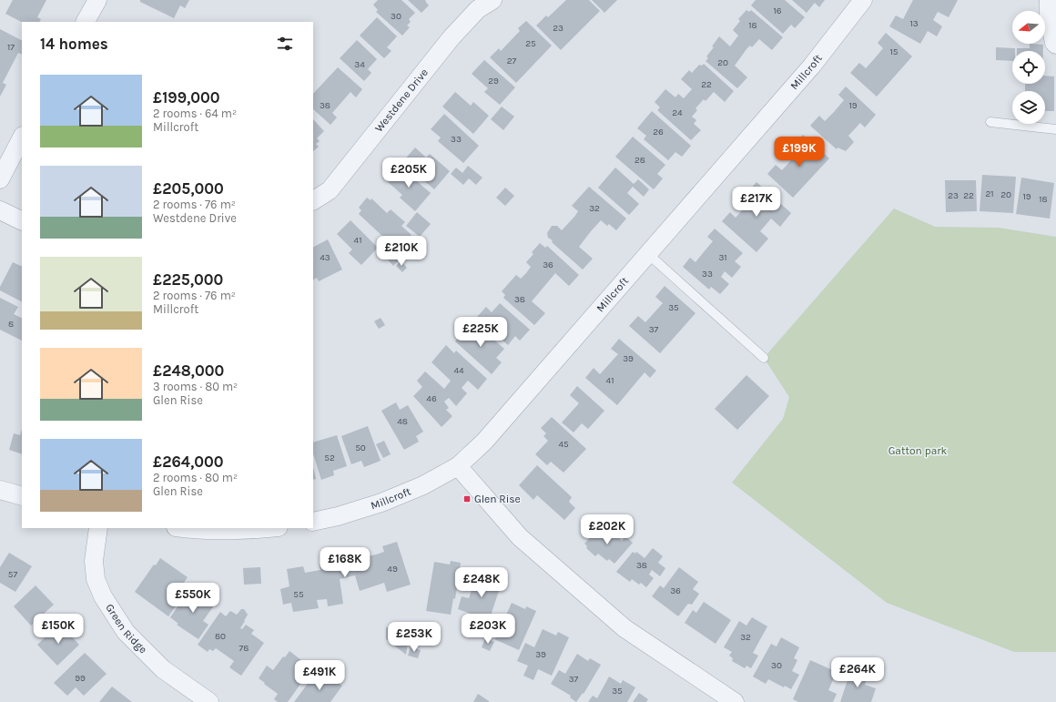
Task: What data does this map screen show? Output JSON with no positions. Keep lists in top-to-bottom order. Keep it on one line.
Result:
{"streets":{"street":["Millcroft","Westdene Drive","Green Ridge"]},"parks":["Gatton park"],"places":{"transit":["Glen Rise"]},"house_numbers":["16","30","13","18","23","25","17","15","27","20","34","29","22","38","19","24","26","33","28","21","20","23","22","19","18","32","41","43","31","36","33","38","35","8","37","39","44","41","46","48","45","50","52","38","49","57","36","55","80","32","78","39","30","99","37","35"],"north":"left","page":{"heading":"14 homes","list":[{"name":"£199,000","note":"2 rooms · 64 m² · Millcroft"},{"name":"£205,000","note":"2 rooms · 76 m² · Westdene Drive"},{"name":"£225,000","note":"2 rooms · 76 m² · Millcroft"},{"name":"£248,000","note":"3 rooms · 80 m² · Glen Rise"},{"name":"£264,000","note":"2 rooms · 80 m² · Glen Rise"}],"price":["£199K","£205K","£217K","£210K","£225K","£202K","£168K","£248K","£550K","£150K","£203K","£253K","£264K","£491K"]}}
